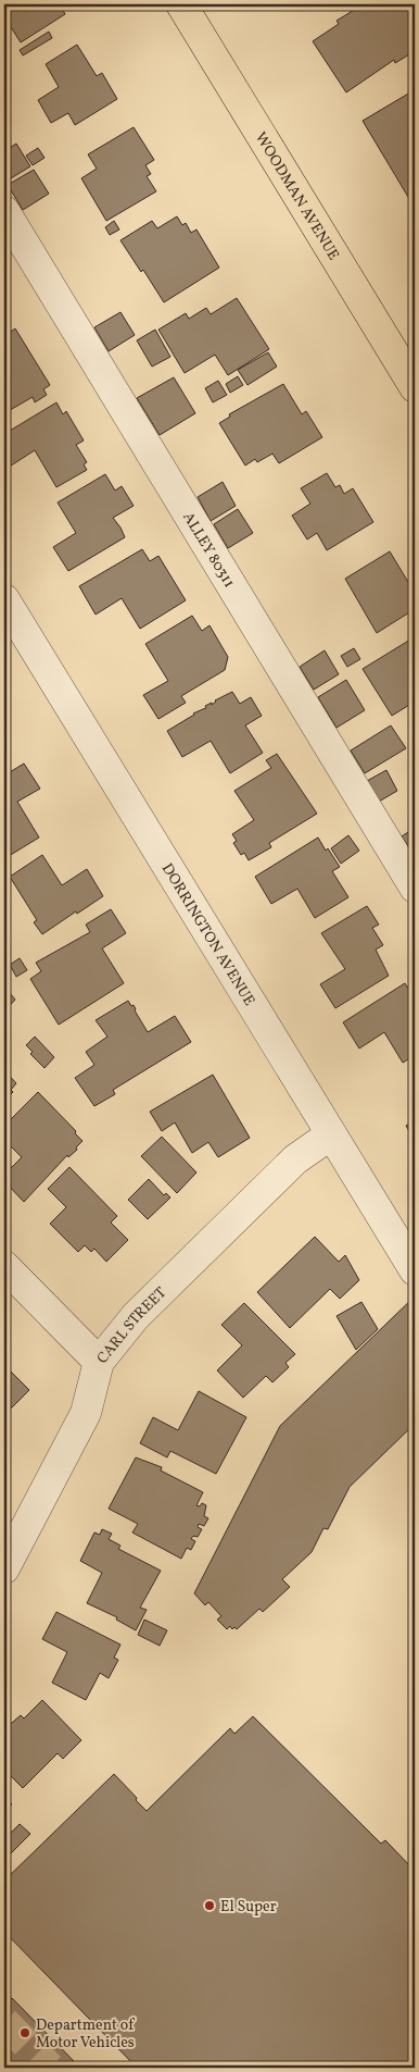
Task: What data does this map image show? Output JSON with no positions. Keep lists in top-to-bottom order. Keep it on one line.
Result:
{"streets":{"main road":["WOODMAN AVENUE"],"street":["ALLEY 80311","DORRINGTON AVENUE","CARL STREET"]},"crossings":[["DORRINGTON AVENUE","CARL STREET"]],"places":["El Super","Department of Motor Vehicles"]}
